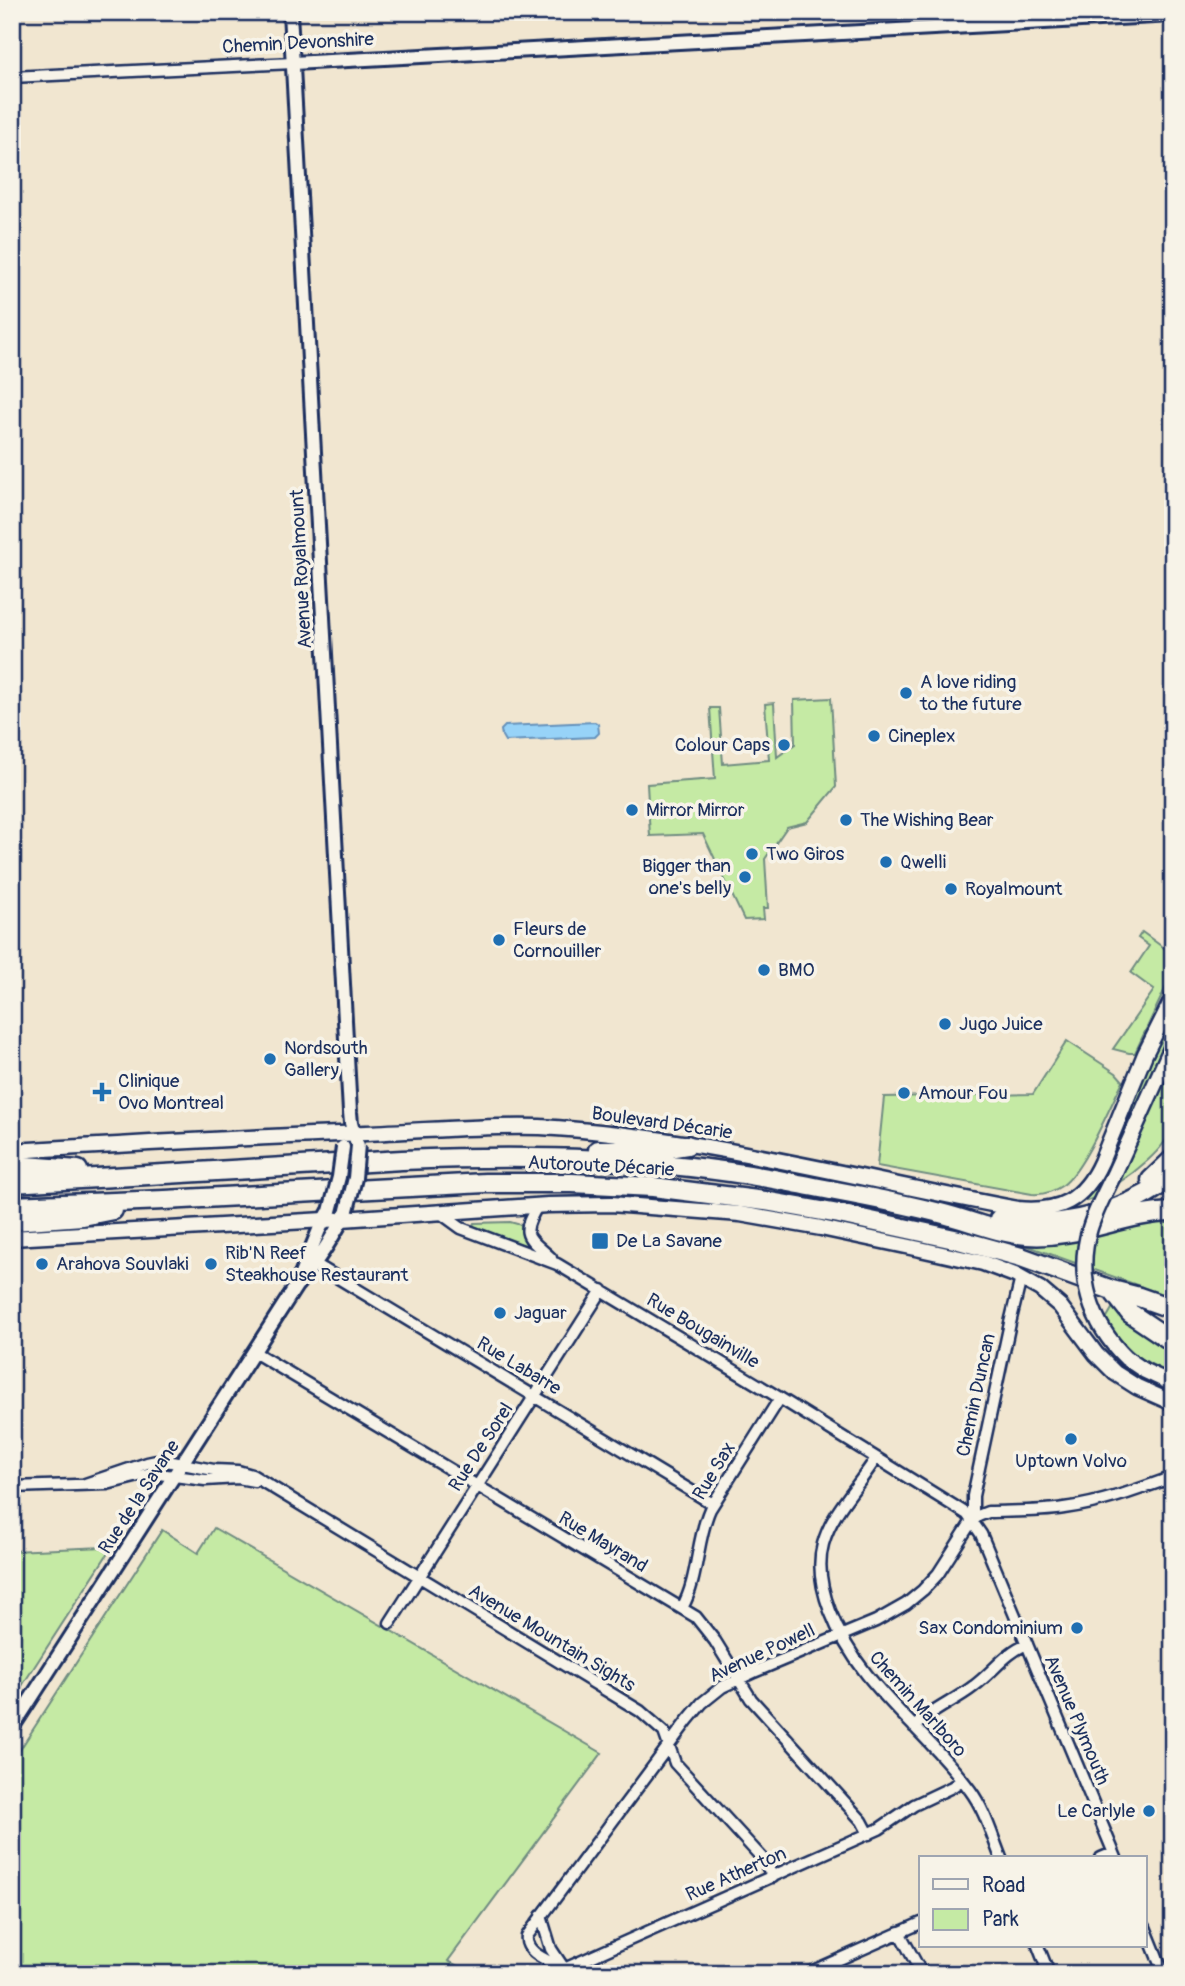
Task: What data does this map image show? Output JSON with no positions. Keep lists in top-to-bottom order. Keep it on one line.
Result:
{"streets":{"highway":["Autoroute Décarie"],"main road":["Boulevard Décarie"],"street":["Chemin Devonshire","Avenue Royalmount","Rue Bougainville","Rue Labarre","Chemin Duncan","Rue De Sorel","Rue Sax","Rue de la Savane","Rue Mayrand","Avenue Mountain Sights","Avenue Powell","Chemin Marlboro","Avenue Plymouth","Rue Atherton"]},"crossings":[["Chemin Devonshire","Avenue Royalmount"],["Avenue Royalmount","Boulevard Décarie"],["Avenue Royalmount","Rue de la Savane"],["Boulevard Décarie","Rue de la Savane"],["Rue Bougainville","Rue De Sorel"],["Rue Bougainville","Rue Sax"],["Rue Bougainville","Avenue Plymouth"],["Rue Labarre","Rue De Sorel"],["Rue Labarre","Rue Sax"],["Rue Labarre","Rue de la Savane"],["Chemin Duncan","Avenue Powell"],["Chemin Duncan","Avenue Plymouth"],["Rue De Sorel","Rue Mayrand"],["Rue De Sorel","Avenue Mountain Sights"],["Rue Sax","Rue Mayrand"],["Rue de la Savane","Rue Mayrand"],["Rue de la Savane","Avenue Mountain Sights"],["Rue Mayrand","Avenue Powell"],["Rue Mayrand","Rue Atherton"],["Avenue Mountain Sights","Avenue Powell"],["Avenue Mountain Sights","Rue Atherton"],["Avenue Powell","Chemin Marlboro"],["Avenue Powell","Avenue Plymouth"],["Avenue Powell","Rue Atherton"],["Chemin Marlboro","Avenue Plymouth"],["Chemin Marlboro","Rue Atherton"]],"places":{"other":["A love riding to the future","Cineplex","Colour Caps","Mirror Mirror","The Wishing Bear","Two Giros","Qwelli","Bigger than one's belly","Royalmount","Fleurs de Cornouiller","BMO","Jugo Juice","Nordsouth Gallery","Amour Fou","Arahova Souvlaki","Rib'N Reef Steakhouse Restaurant","Jaguar","Uptown Volvo","Sax Condominium","Le Carlyle"],"health":["Clinique Ovo Montreal"],"transit":["De La Savane"]},"legend":["Road","Park"]}
